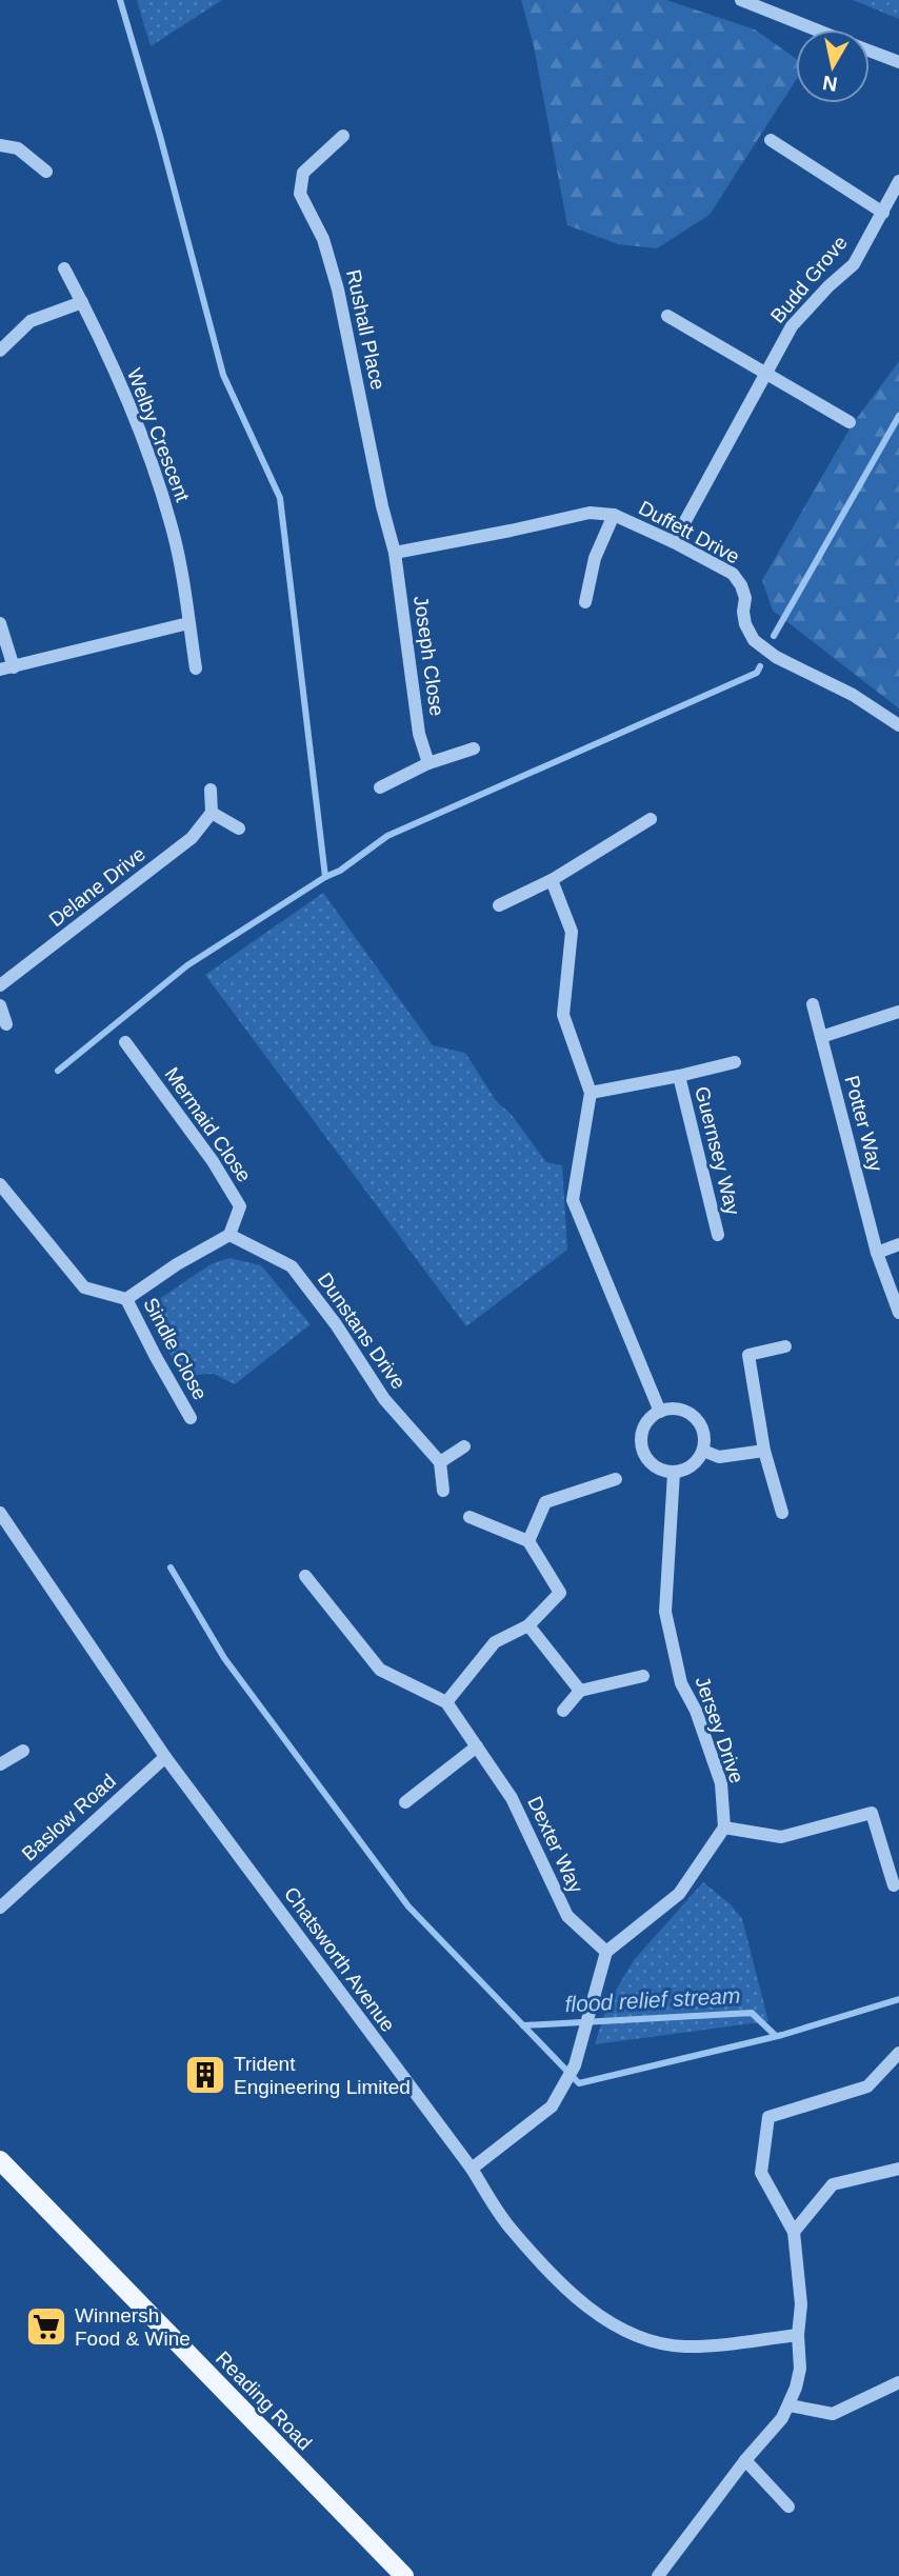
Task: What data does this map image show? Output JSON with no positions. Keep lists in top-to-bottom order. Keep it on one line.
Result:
{"streets":{"main road":["Reading Road"],"street":["Budd Grove","Rushall Place","Welby Crescent","Duffett Drive","Joseph Close","Delane Drive","Potter Way","Mermaid Close","Guernsey Way","Dunstans Drive","Sindle Close","Jersey Drive","Baslow Road","Dexter Way","Chatsworth Avenue"]},"crossings":[["Budd Grove","Duffett Drive"],["Rushall Place","Duffett Drive"],["Rushall Place","Joseph Close"],["Duffett Drive","Joseph Close"],["Mermaid Close","Dunstans Drive"],["Baslow Road","Chatsworth Avenue"]],"water":["flood relief stream"],"places":{"building":["Trident Engineering Limited"],"supermarket":["Winnersh Food & Wine"]},"north":"bottom"}
